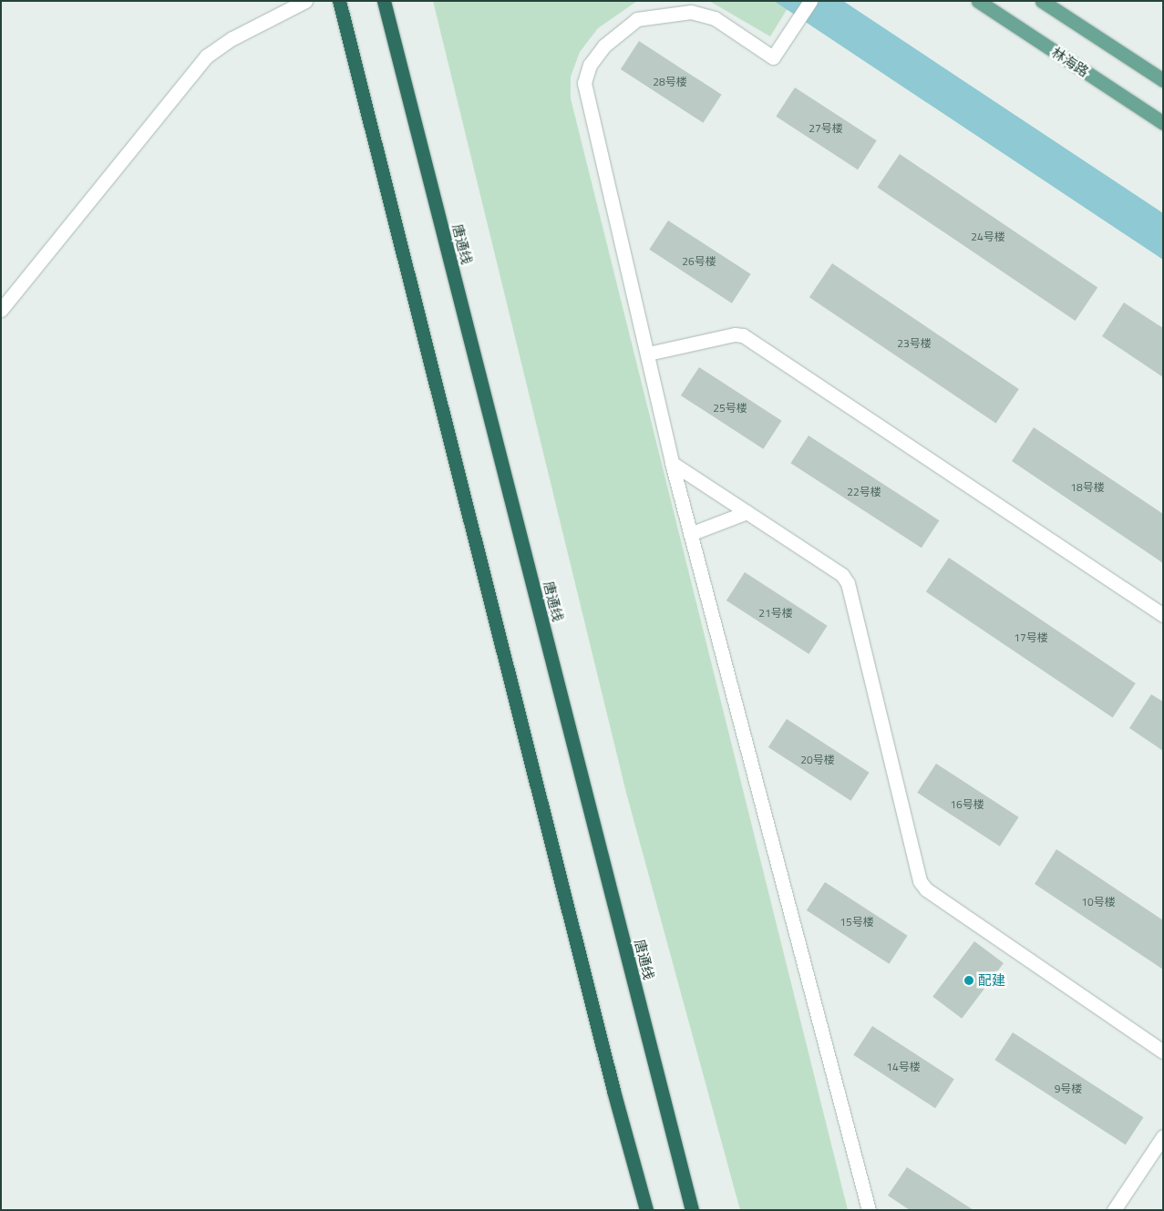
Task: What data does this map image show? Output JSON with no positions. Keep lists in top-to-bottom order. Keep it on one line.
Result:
{"streets":{"highway":["唐通线"],"main road":["林海路"]},"places":["配建"],"house_numbers":["28号楼","27号楼","24号楼","26号楼","23号楼","25号楼","18号楼","22号楼","21号楼","17号楼","20号楼","16号楼","10号楼","15号楼","14号楼","9号楼"]}
